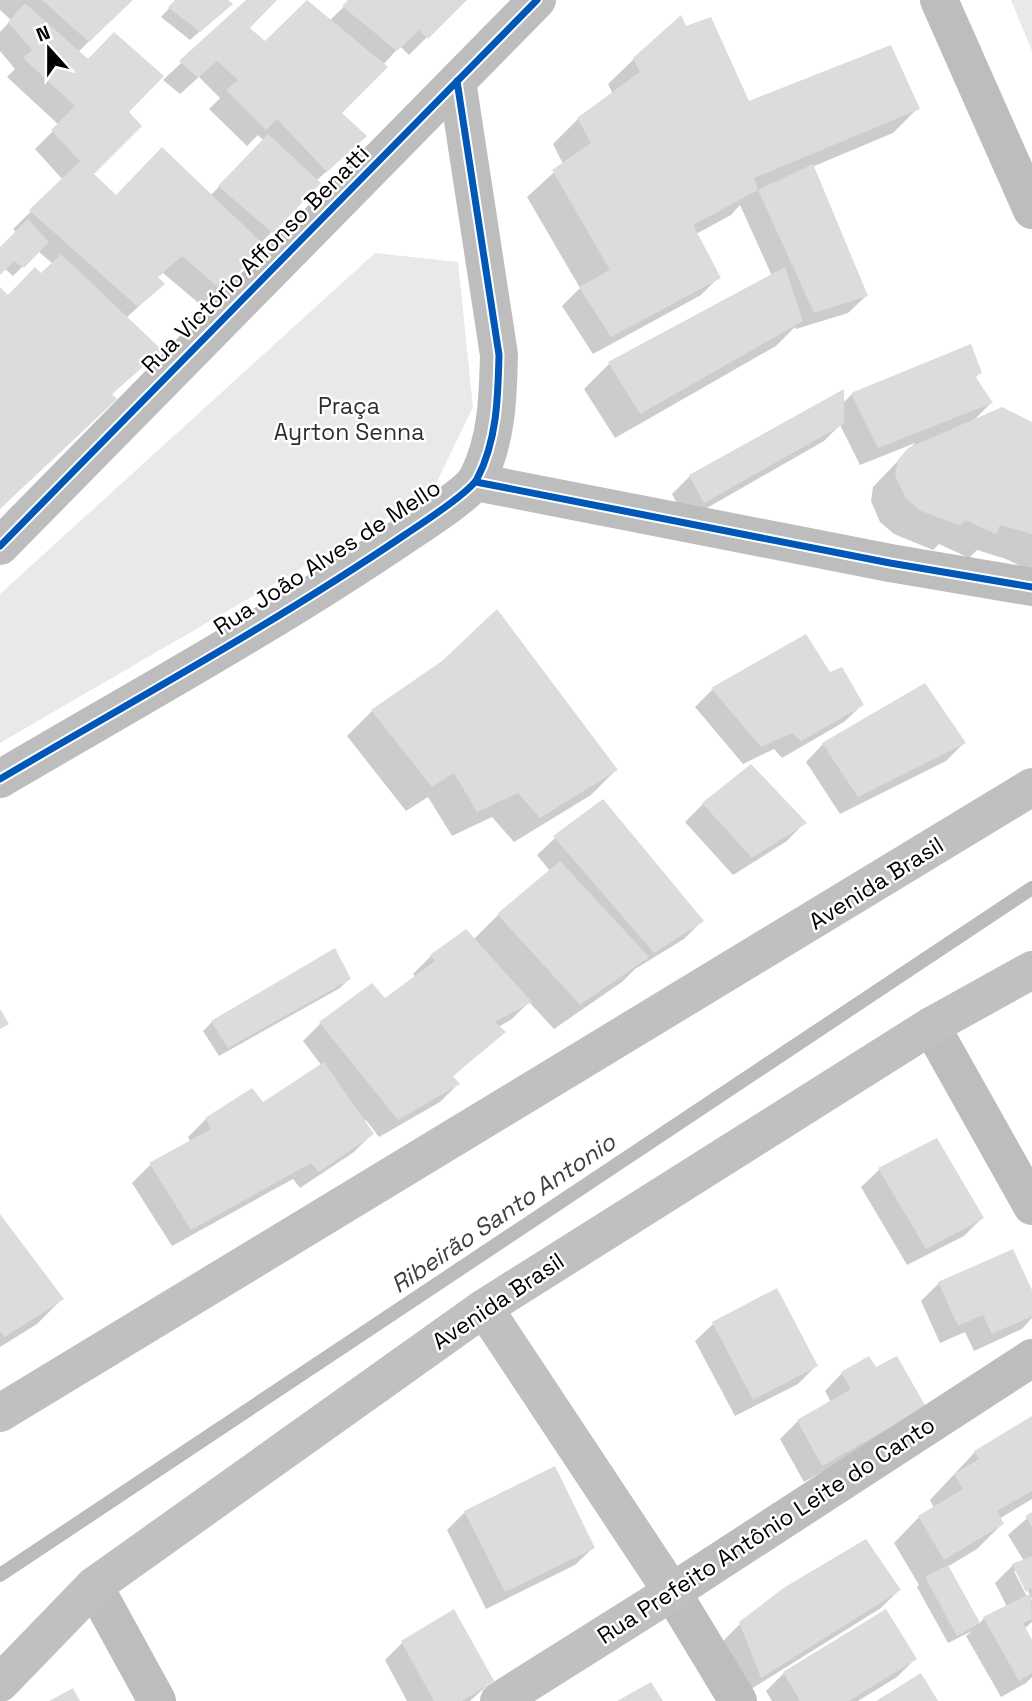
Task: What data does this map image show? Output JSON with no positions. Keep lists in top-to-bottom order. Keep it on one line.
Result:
{"streets":{"main road":["Avenida Brasil","Rua Prefeito Antônio Leite do Canto"],"street":["Rua Victório Affonso Benatti","Rua João Alves de Mello"]},"water":["Ribeirão Santo Antonio"],"parks":["Praça Ayrton Senna"],"north":"top"}
